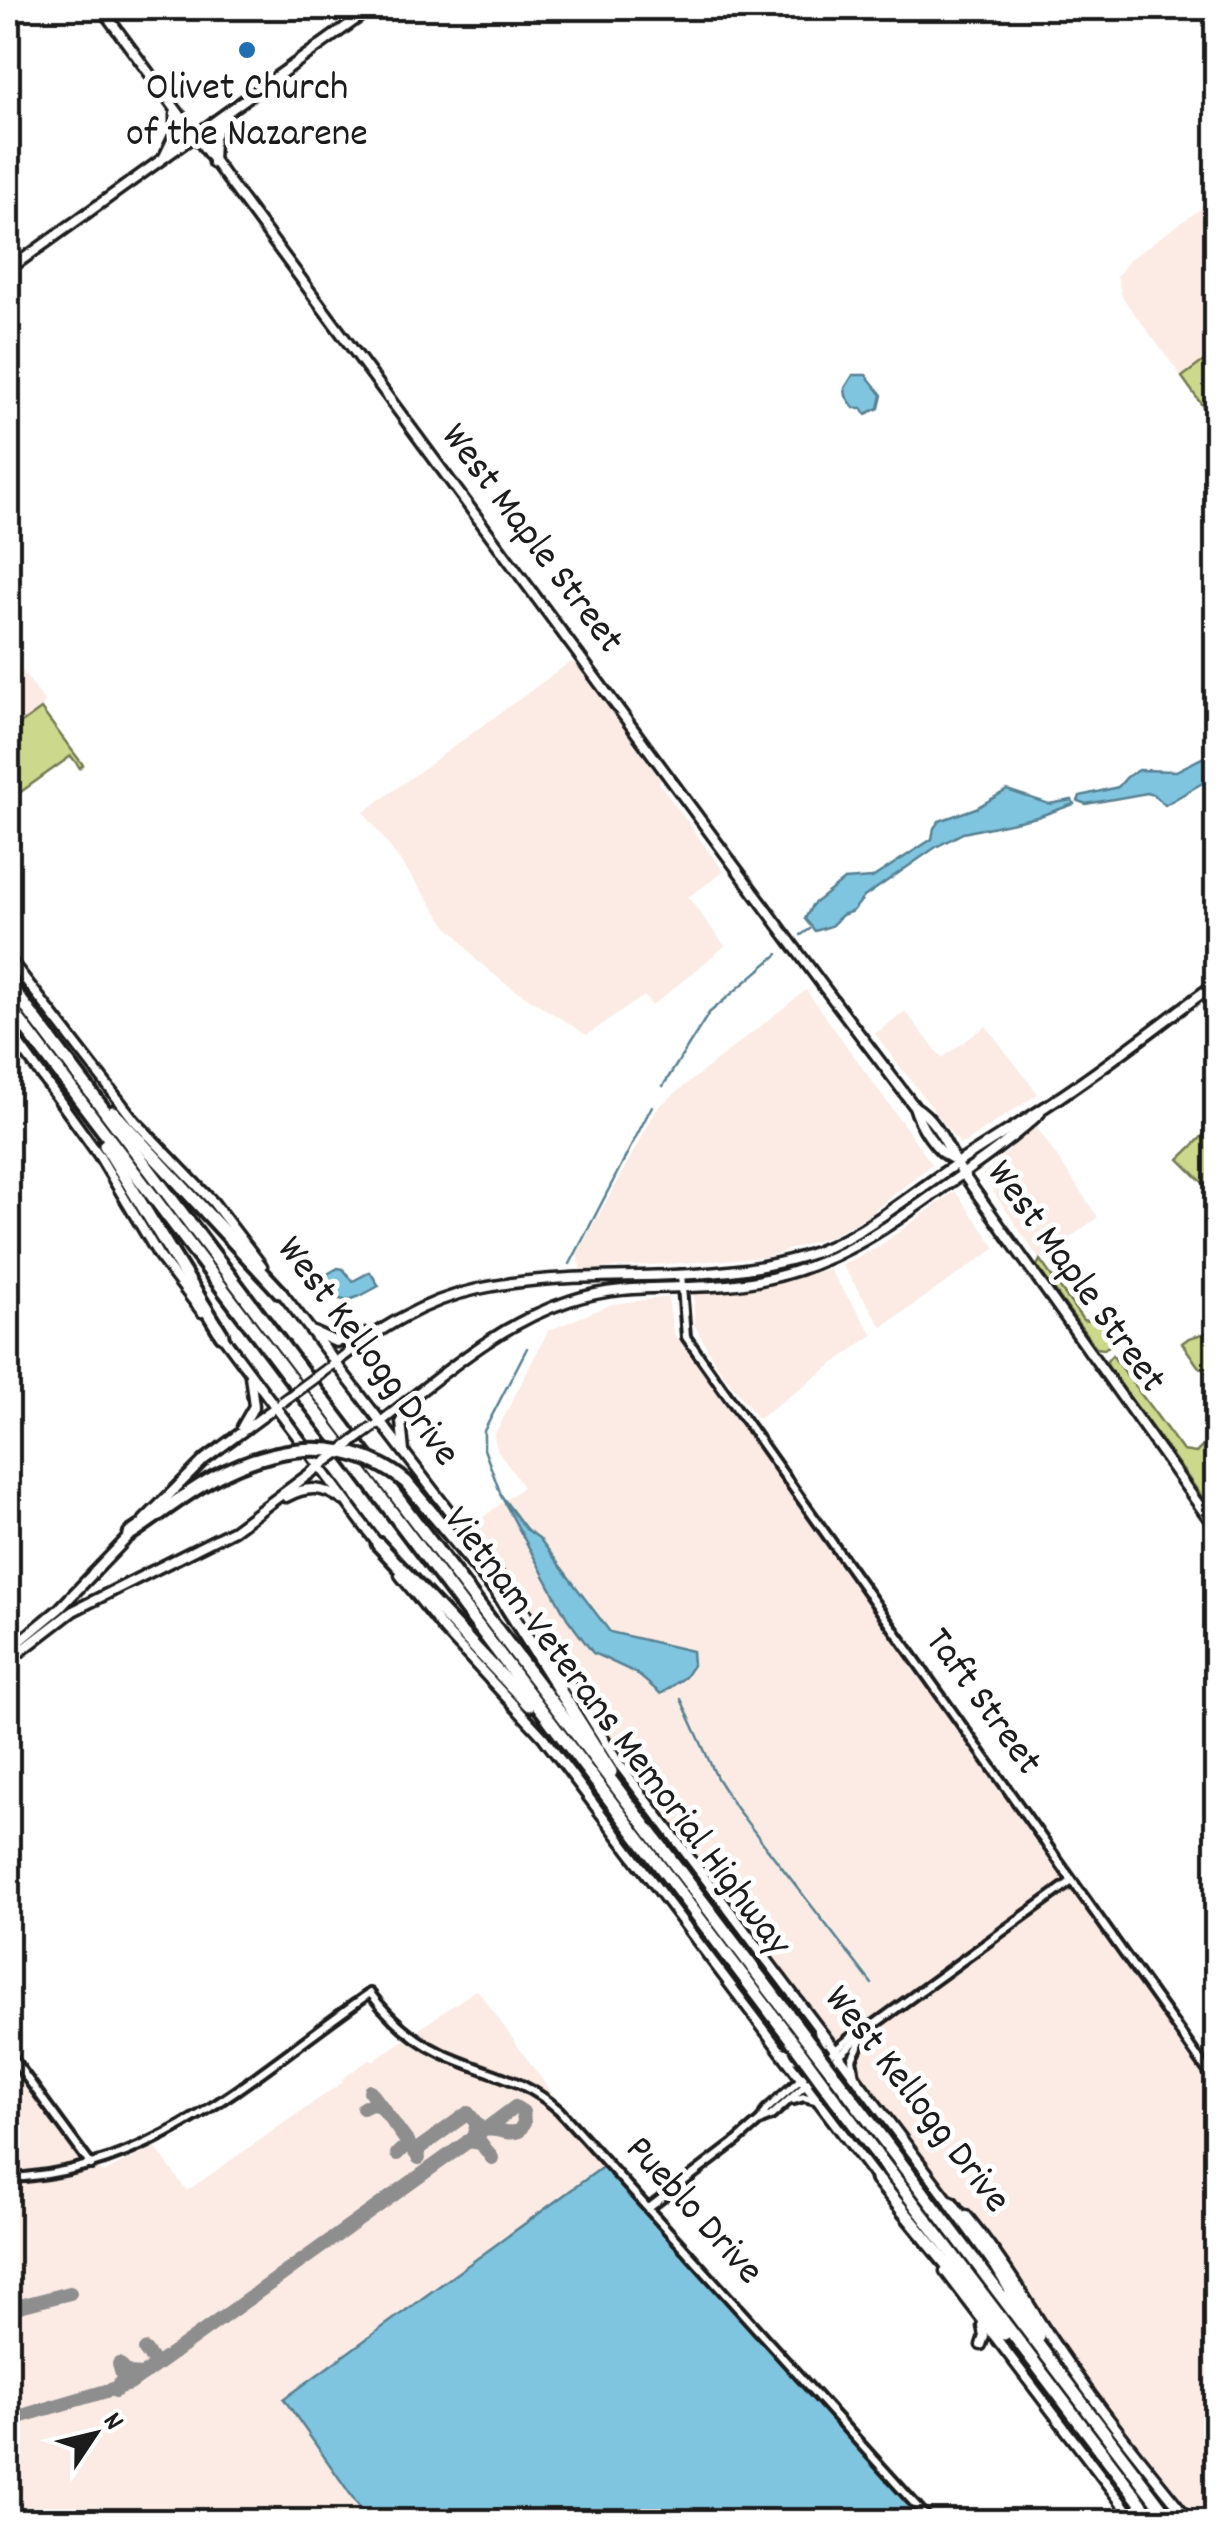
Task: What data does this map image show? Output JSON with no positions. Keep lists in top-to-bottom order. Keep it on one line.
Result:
{"streets":{"highway":["Vietnam Veterans Memorial Highway"],"main road":["West Maple Street","West Kellogg Drive"],"street":["Taft Street","Pueblo Drive"]},"places":["Olivet Church of the Nazarene"],"north":"top right"}
